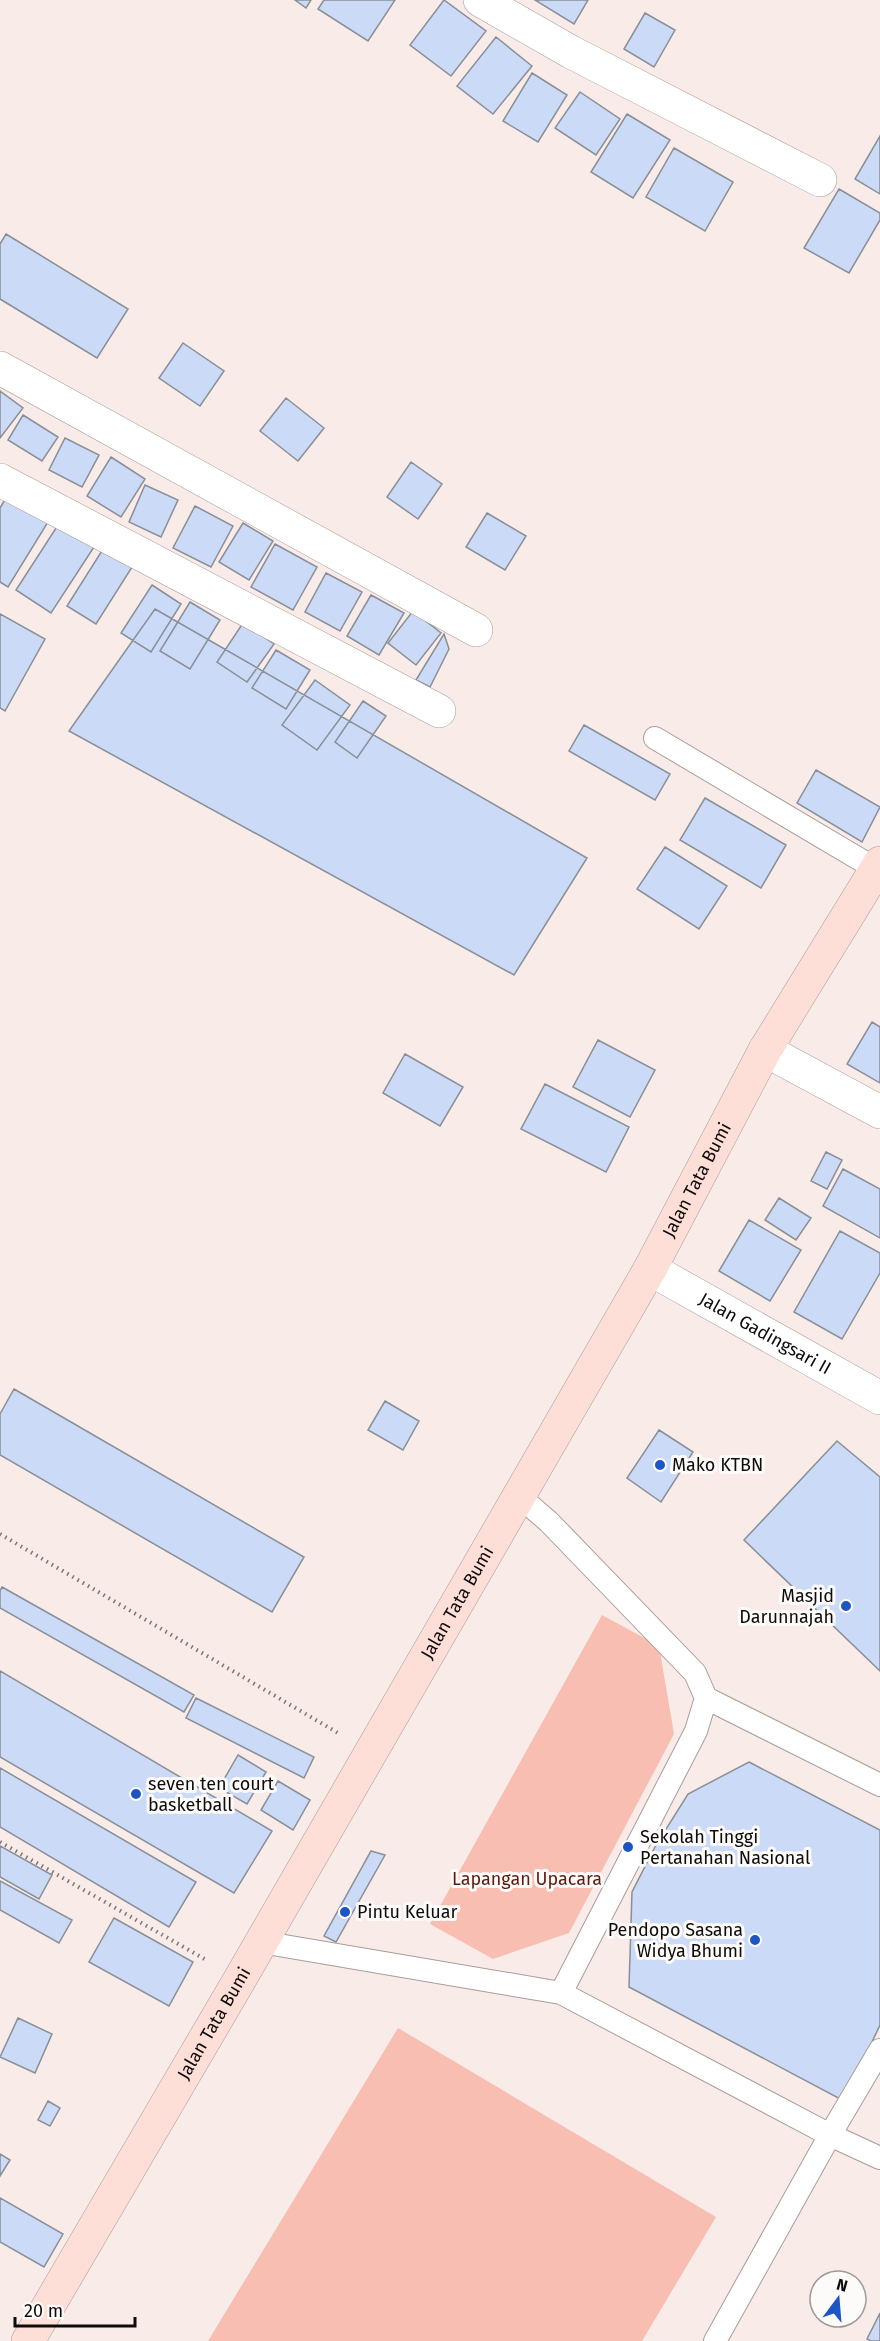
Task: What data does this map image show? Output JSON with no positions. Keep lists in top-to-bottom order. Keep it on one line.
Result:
{"streets":{"street":["Jalan Tata Bumi","Jalan Gadingsari II"]},"crossings":[["Jalan Tata Bumi","Jalan Gadingsari II"]],"parks":["Lapangan Upacara"],"places":["Mako KTBN","Masjid Darunnajah","seven ten court basketball","Sekolah Tinggi Pertanahan Nasional","Pintu Keluar","Pendopo Sasana Widya Bhumi"],"scale_bar":"20 m","north":"top"}
